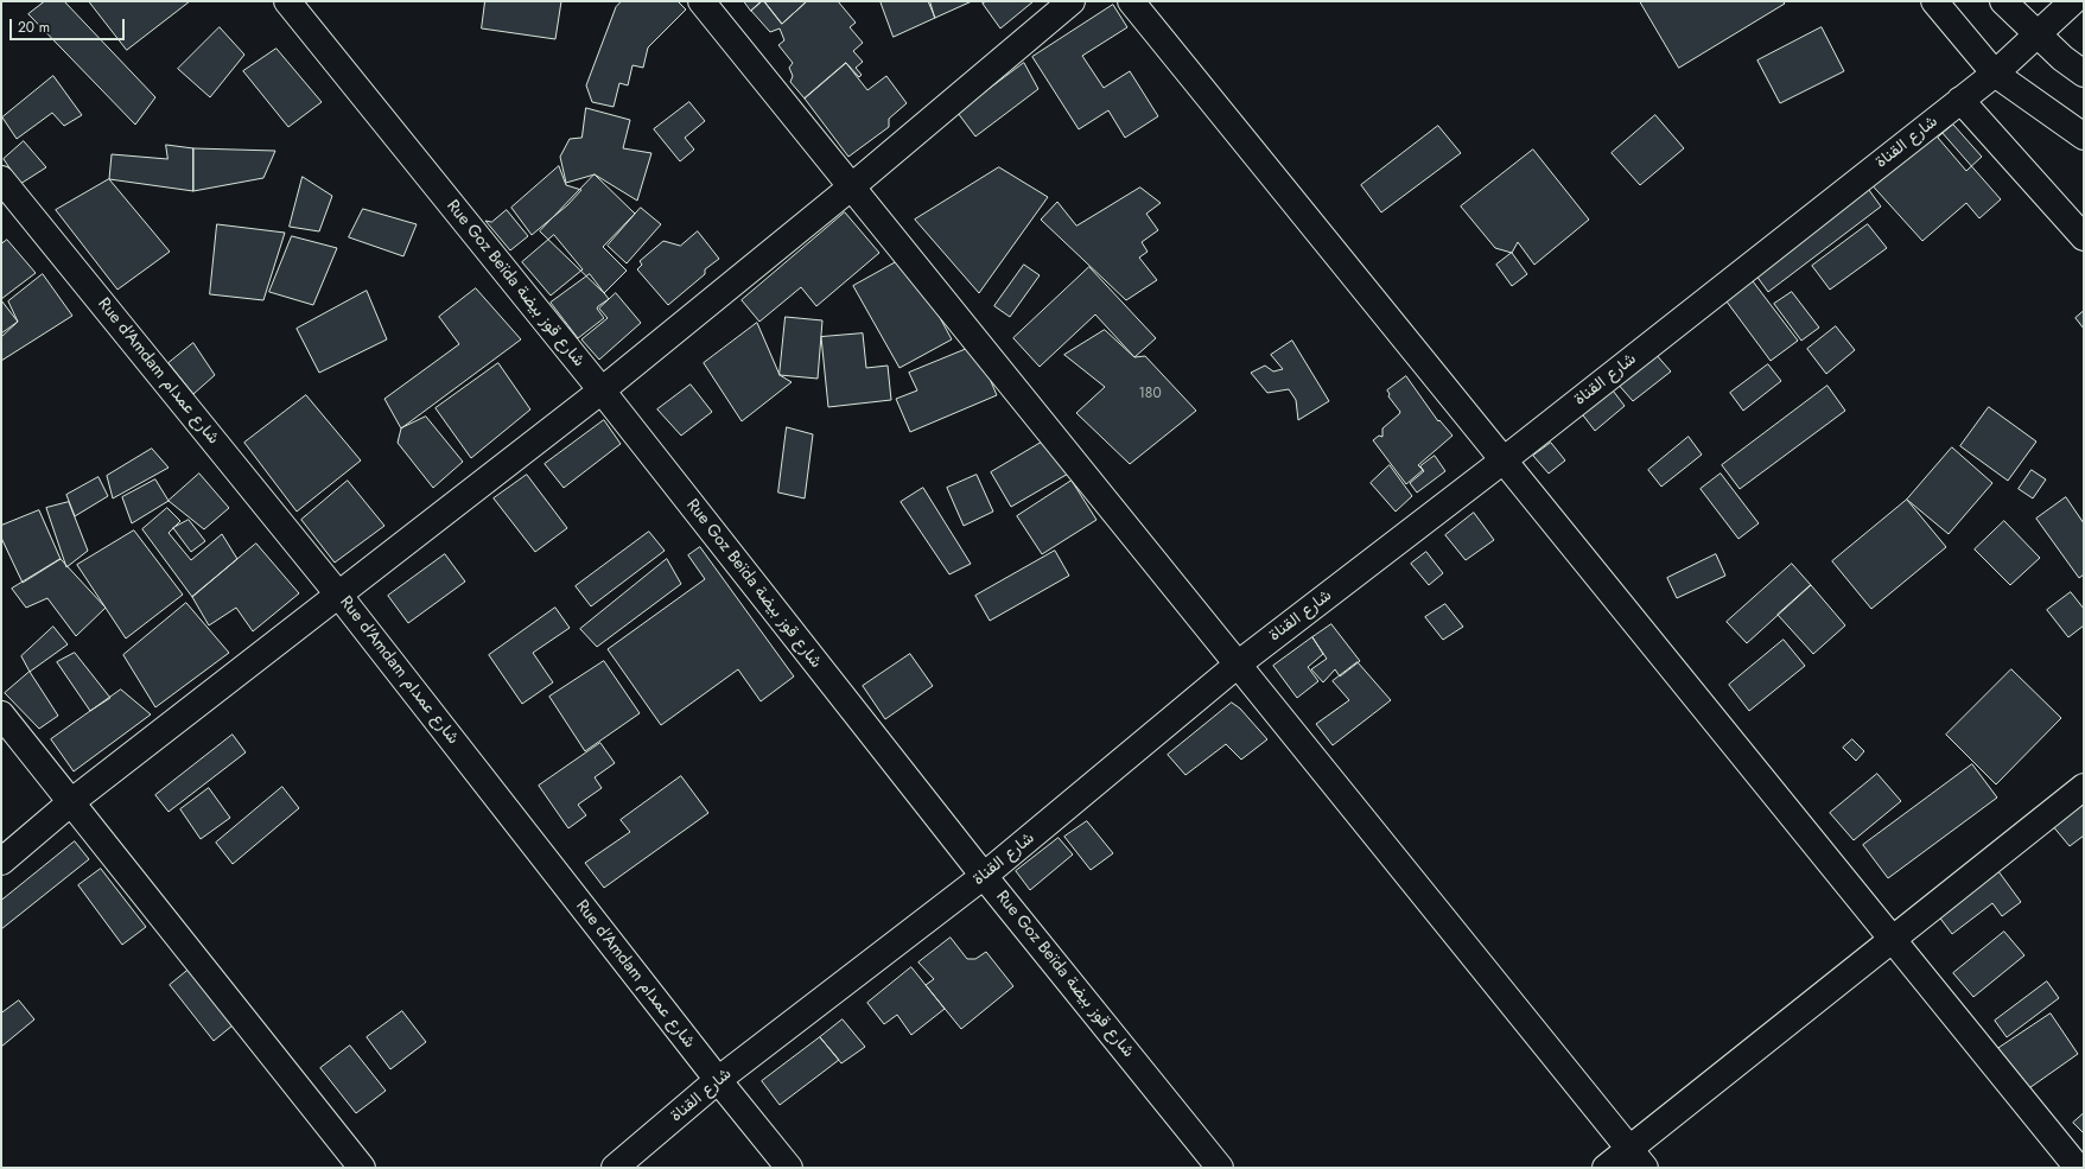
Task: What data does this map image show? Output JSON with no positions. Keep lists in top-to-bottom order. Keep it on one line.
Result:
{"streets":{"street":["شارع القناة","Rue Goz Beïda شارع قوز بيضة","Rue d'Amdam شارع عمدام"]},"crossings":[["شارع القناة","Rue Goz Beïda شارع قوز بيضة"],["شارع القناة","Rue d'Amdam شارع عمدام"]],"house_numbers":["180"],"scale_bar":"20 m"}
